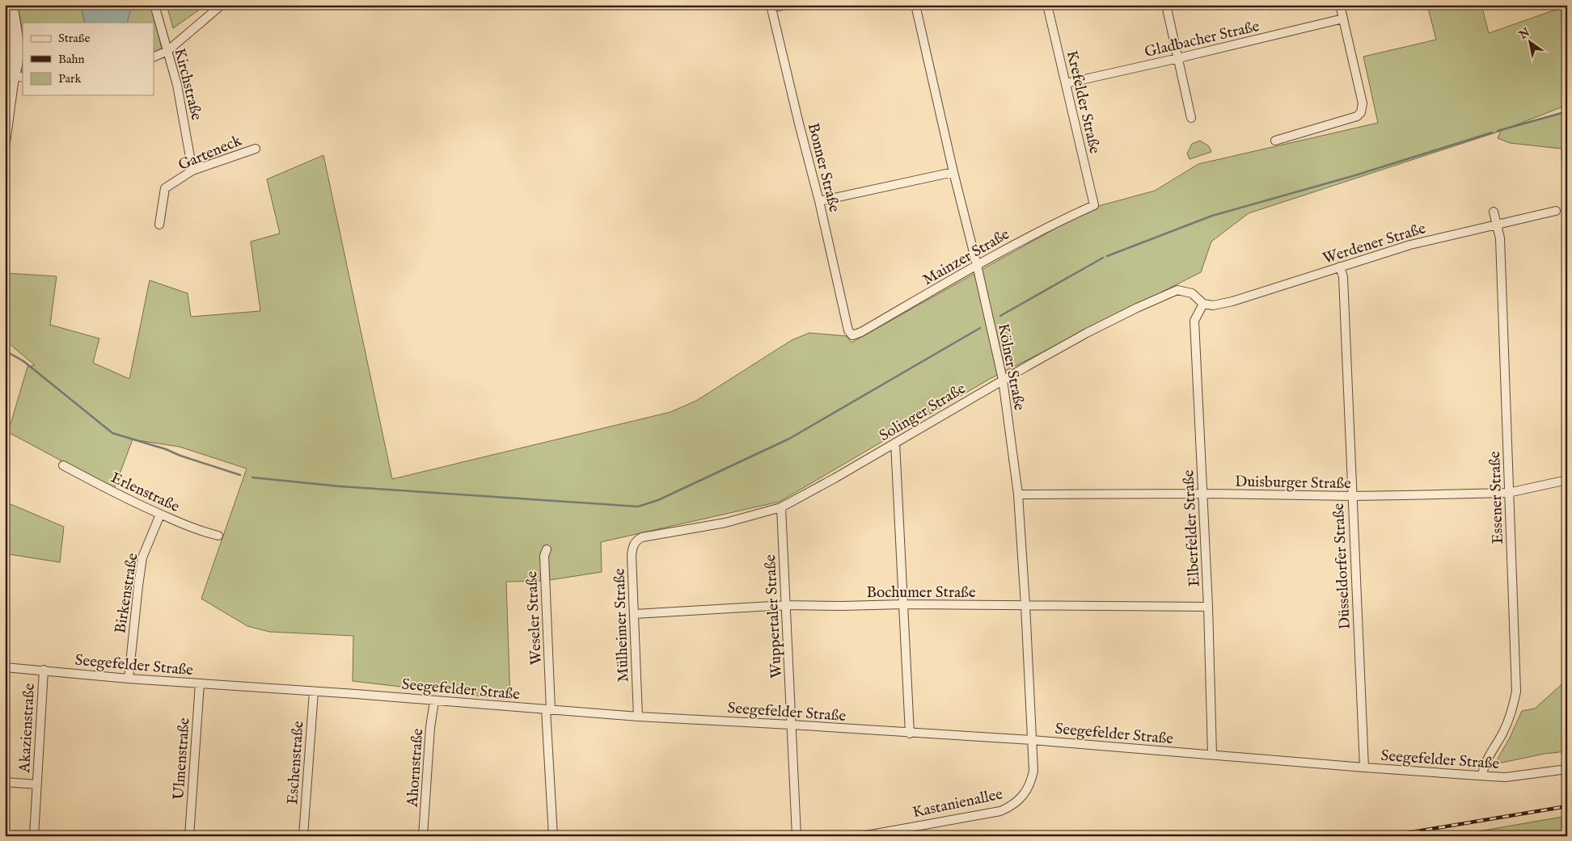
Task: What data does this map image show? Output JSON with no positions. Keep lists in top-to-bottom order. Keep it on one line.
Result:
{"streets":{"street":["Gladbacher Straße","Kirchstraße","Krefelder Straße","Garteneck","Bonner Straße","Werdener Straße","Mainzer Straße","Kölner Straße","Solinger Straße","Duisburger Straße","Erlenstraße","Essener Straße","Elberfelder Straße","Düsseldorfer Straße","Bochumer Straße","Birkenstraße","Wuppertaler Straße","Weseler Straße","Mülheimer Straße","Seegefelder Straße","Akazienstraße","Ulmenstraße","Eschenstraße","Ahornstraße","Kastanienallee"]},"crossings":[["Gladbacher Straße","Krefelder Straße"],["Kirchstraße","Garteneck"],["Krefelder Straße","Mainzer Straße"],["Bonner Straße","Mainzer Straße"],["Werdener Straße","Solinger Straße"],["Werdener Straße","Essener Straße"],["Werdener Straße","Elberfelder Straße"],["Werdener Straße","Düsseldorfer Straße"],["Mainzer Straße","Kölner Straße"],["Kölner Straße","Solinger Straße"],["Kölner Straße","Duisburger Straße"],["Kölner Straße","Bochumer Straße"],["Kölner Straße","Seegefelder Straße"],["Kölner Straße","Kastanienallee"],["Solinger Straße","Elberfelder Straße"],["Solinger Straße","Wuppertaler Straße"],["Solinger Straße","Mülheimer Straße"],["Duisburger Straße","Essener Straße"],["Duisburger Straße","Elberfelder Straße"],["Duisburger Straße","Düsseldorfer Straße"],["Erlenstraße","Birkenstraße"],["Essener Straße","Seegefelder Straße"],["Elberfelder Straße","Bochumer Straße"],["Elberfelder Straße","Seegefelder Straße"],["Düsseldorfer Straße","Seegefelder Straße"],["Bochumer Straße","Wuppertaler Straße"],["Bochumer Straße","Mülheimer Straße"],["Birkenstraße","Seegefelder Straße"],["Wuppertaler Straße","Seegefelder Straße"],["Weseler Straße","Seegefelder Straße"],["Mülheimer Straße","Seegefelder Straße"],["Seegefelder Straße","Akazienstraße"],["Seegefelder Straße","Ulmenstraße"],["Seegefelder Straße","Eschenstraße"],["Seegefelder Straße","Ahornstraße"],["Seegefelder Straße","Kastanienallee"]],"legend":["Straße","Bahn","Park"],"north":"top left"}
